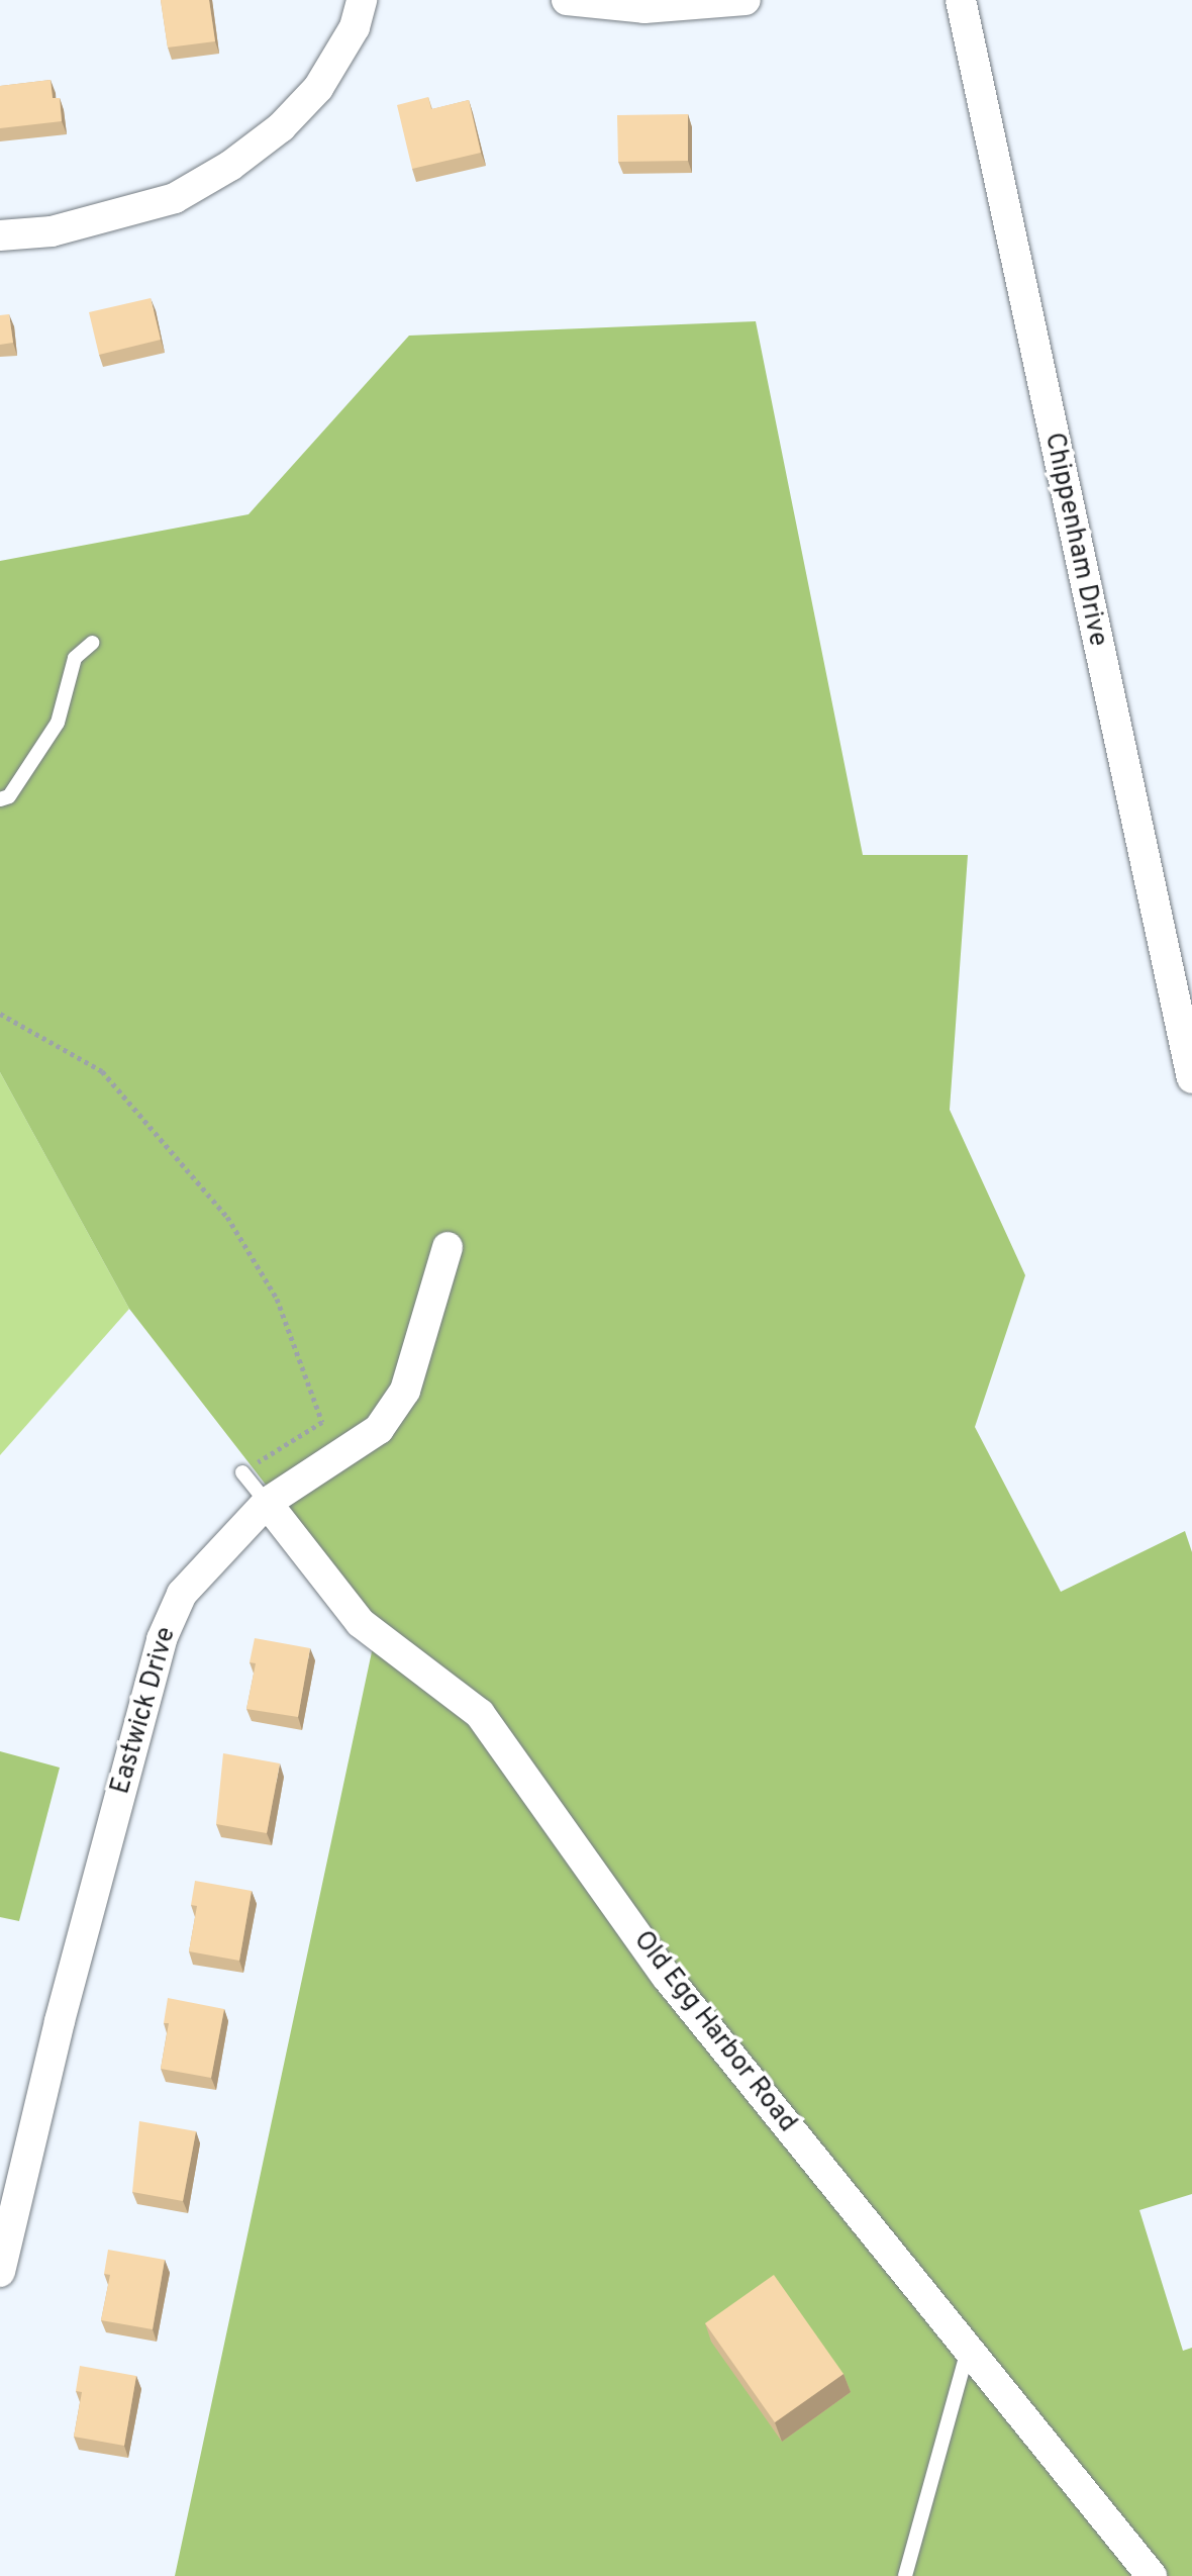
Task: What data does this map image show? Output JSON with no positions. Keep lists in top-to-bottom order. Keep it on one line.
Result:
{"streets":{"street":["Chippenham Drive","Eastwick Drive","Old Egg Harbor Road"]},"crossings":[["Eastwick Drive","Old Egg Harbor Road"]]}
